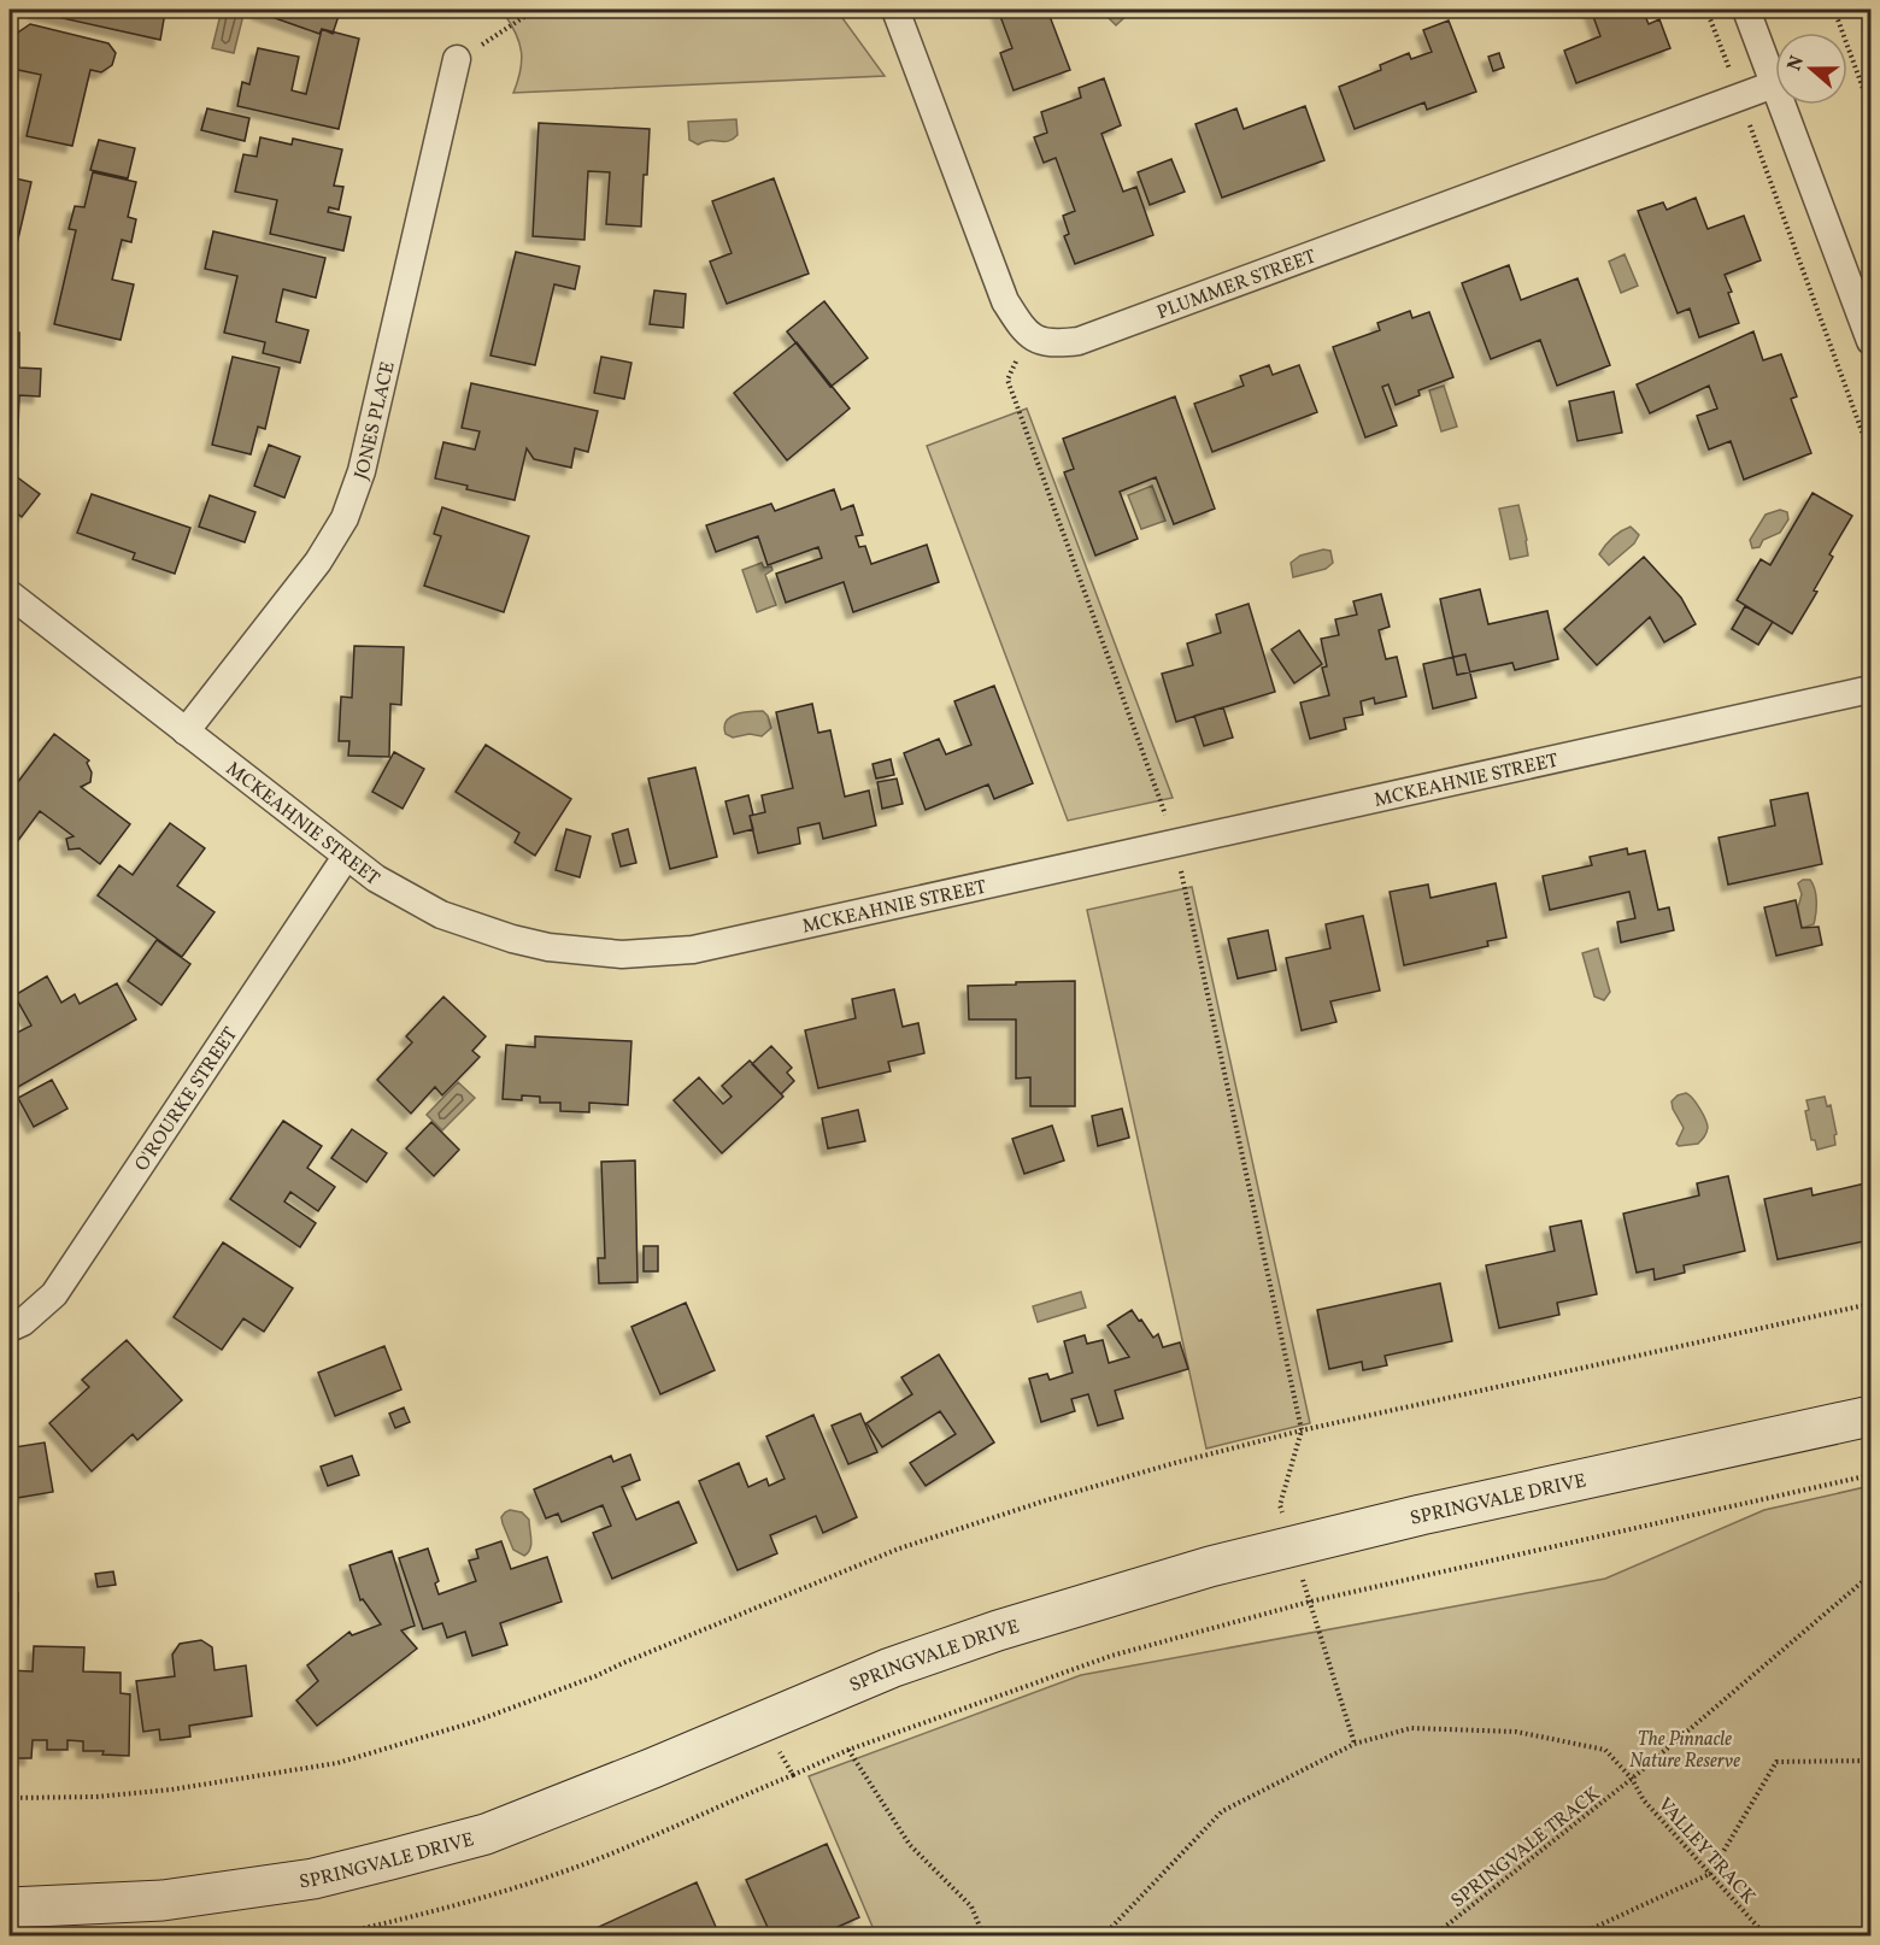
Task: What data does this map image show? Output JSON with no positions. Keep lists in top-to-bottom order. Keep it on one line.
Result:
{"streets":{"main road":["SPRINGVALE DRIVE"],"street":["PLUMMER STREET","JONES PLACE","MCKEAHNIE STREET","O'ROURKE STREET"],"path":["SPRINGVALE TRACK","VALLEY TRACK"]},"crossings":[["JONES PLACE","MCKEAHNIE STREET"],["MCKEAHNIE STREET","O'ROURKE STREET"],["SPRINGVALE TRACK","VALLEY TRACK"]],"parks":["The Pinnacle Nature Reserve"],"north":"left"}
